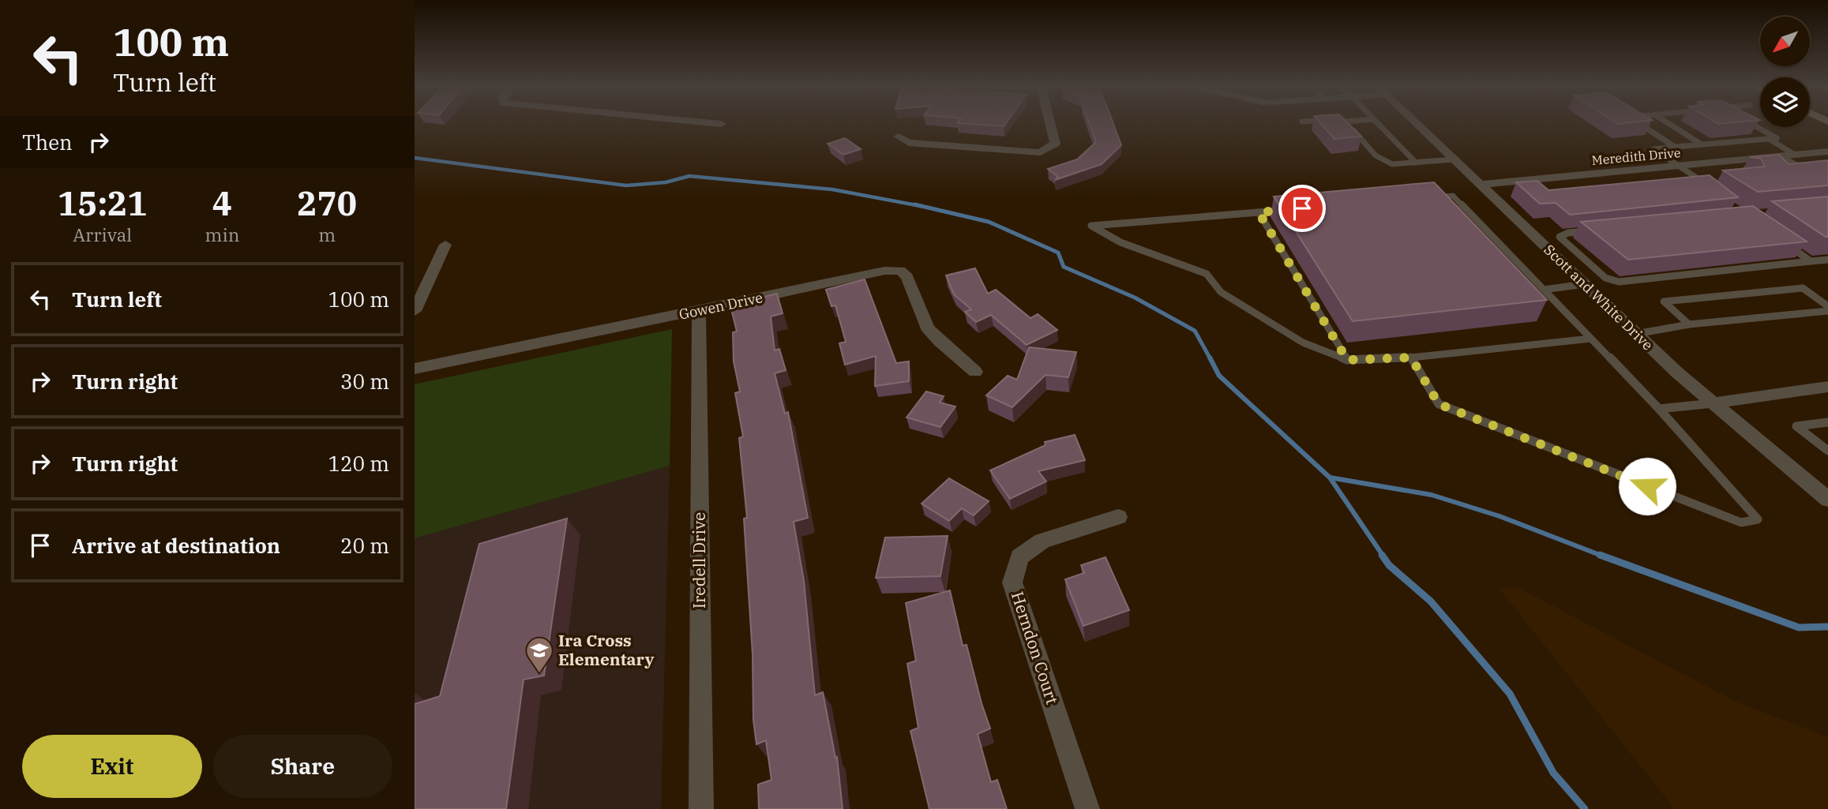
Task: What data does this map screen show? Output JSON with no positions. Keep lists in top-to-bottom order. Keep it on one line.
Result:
{"streets":{"street":["Meredith Drive","Scott and White Drive","Gowen Drive","Iredell Drive","Herndon Court"]},"crossings":[["Meredith Drive","Scott and White Drive"],["Gowen Drive","Iredell Drive"]],"places":{"school or university":["Ira Cross Elementary"]},"north":"bottom left","page":{"turn":["100 m","Turn left"],"then":"Then","eta":["15:21","Arrival","4","min","270","m"],"list":[{"name":"Turn left","value":"100 m"},{"name":"Turn right","value":"30 m"},{"name":"Turn right","value":"120 m"},{"name":"Arrive at destination","value":"20 m"}],"buttons":["Exit","Share"]}}
